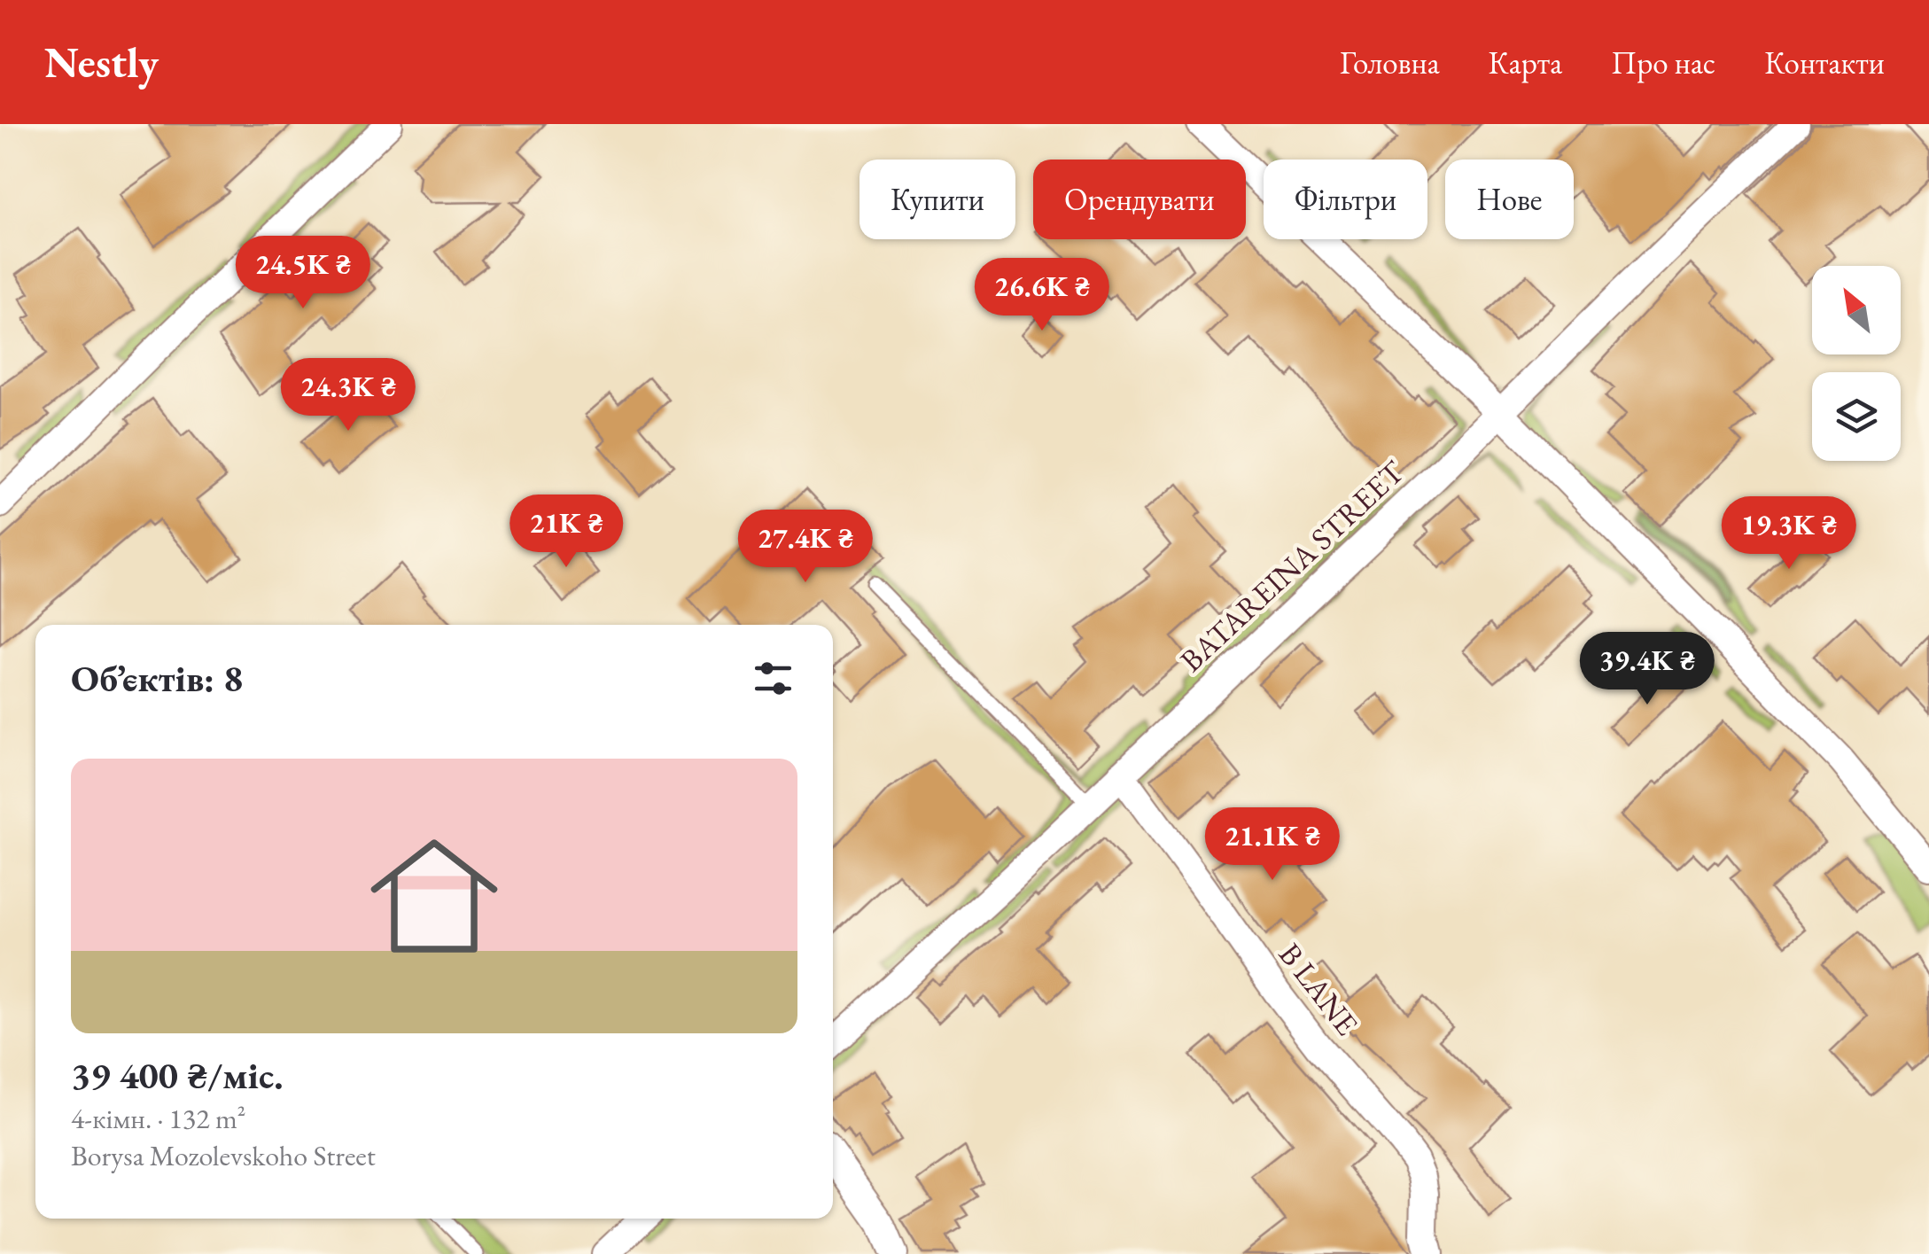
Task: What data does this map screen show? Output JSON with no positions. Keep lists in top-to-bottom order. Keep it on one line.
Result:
{"streets":{"street":["BATAREINA STREET","B LANE"]},"crossings":[["BATAREINA STREET","B LANE"]],"north":"top left","page":{"header":"Nestly","nav":["Головна","Карта","Про нас","Контакти"],"chip":["Купити","Орендувати","Фільтри","Нове"],"price":["24.5K ₴","26.6K ₴","24.3K ₴","21K ₴","19.3K ₴","27.4K ₴","39.4K ₴","21.1K ₴"],"heading":"Об’єктів: 8","list":[{"name":"39 400 ₴/міс.","note":"4-кімн. · 132 m² · Borysa Mozolevskoho Street"}]}}
